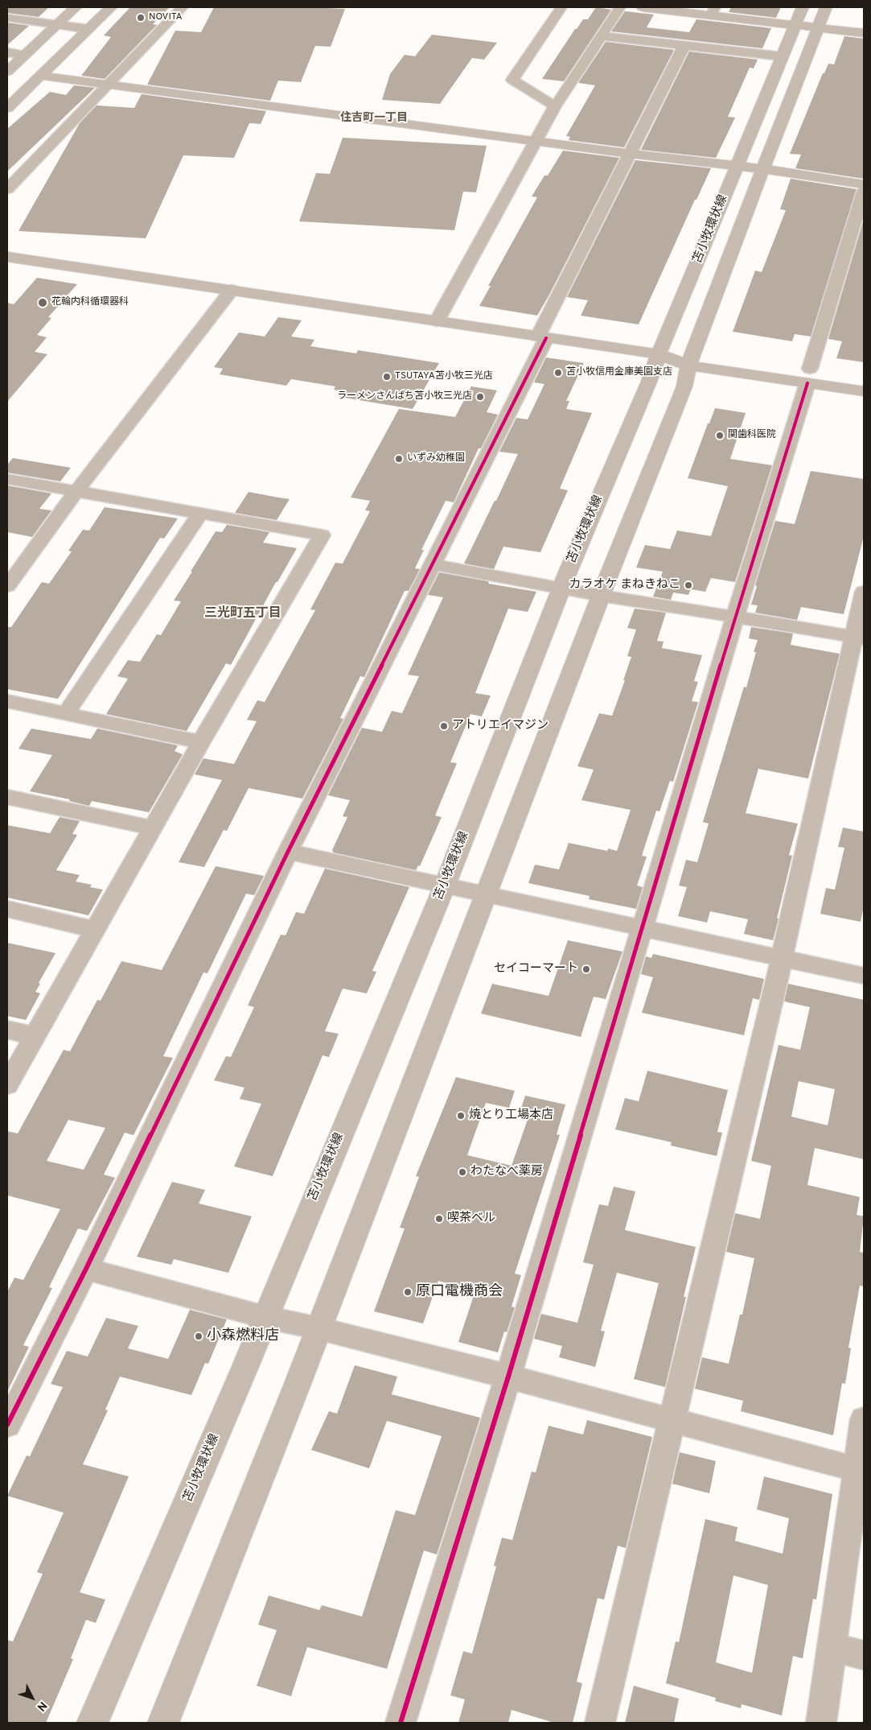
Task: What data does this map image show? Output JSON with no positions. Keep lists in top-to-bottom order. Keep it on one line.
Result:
{"streets":{"main road":["苫小牧環状線"]},"districts":["住吉町一丁目","三光町五丁目"],"places":["NOVITA","花輪内科循環器科","苫小牧信用金庫美園支店","TSUTAYA苫小牧三光店","ラーメンさんぱち苫小牧三光店","関歯科医院","いずみ幼稚園","カラオケ まねきねこ","アトリエイマジン","セイコーマート","焼とり工場本店","わたなべ薬房","喫茶ベル","原口電機商会","小森燃料店"],"north":"bottom right"}
